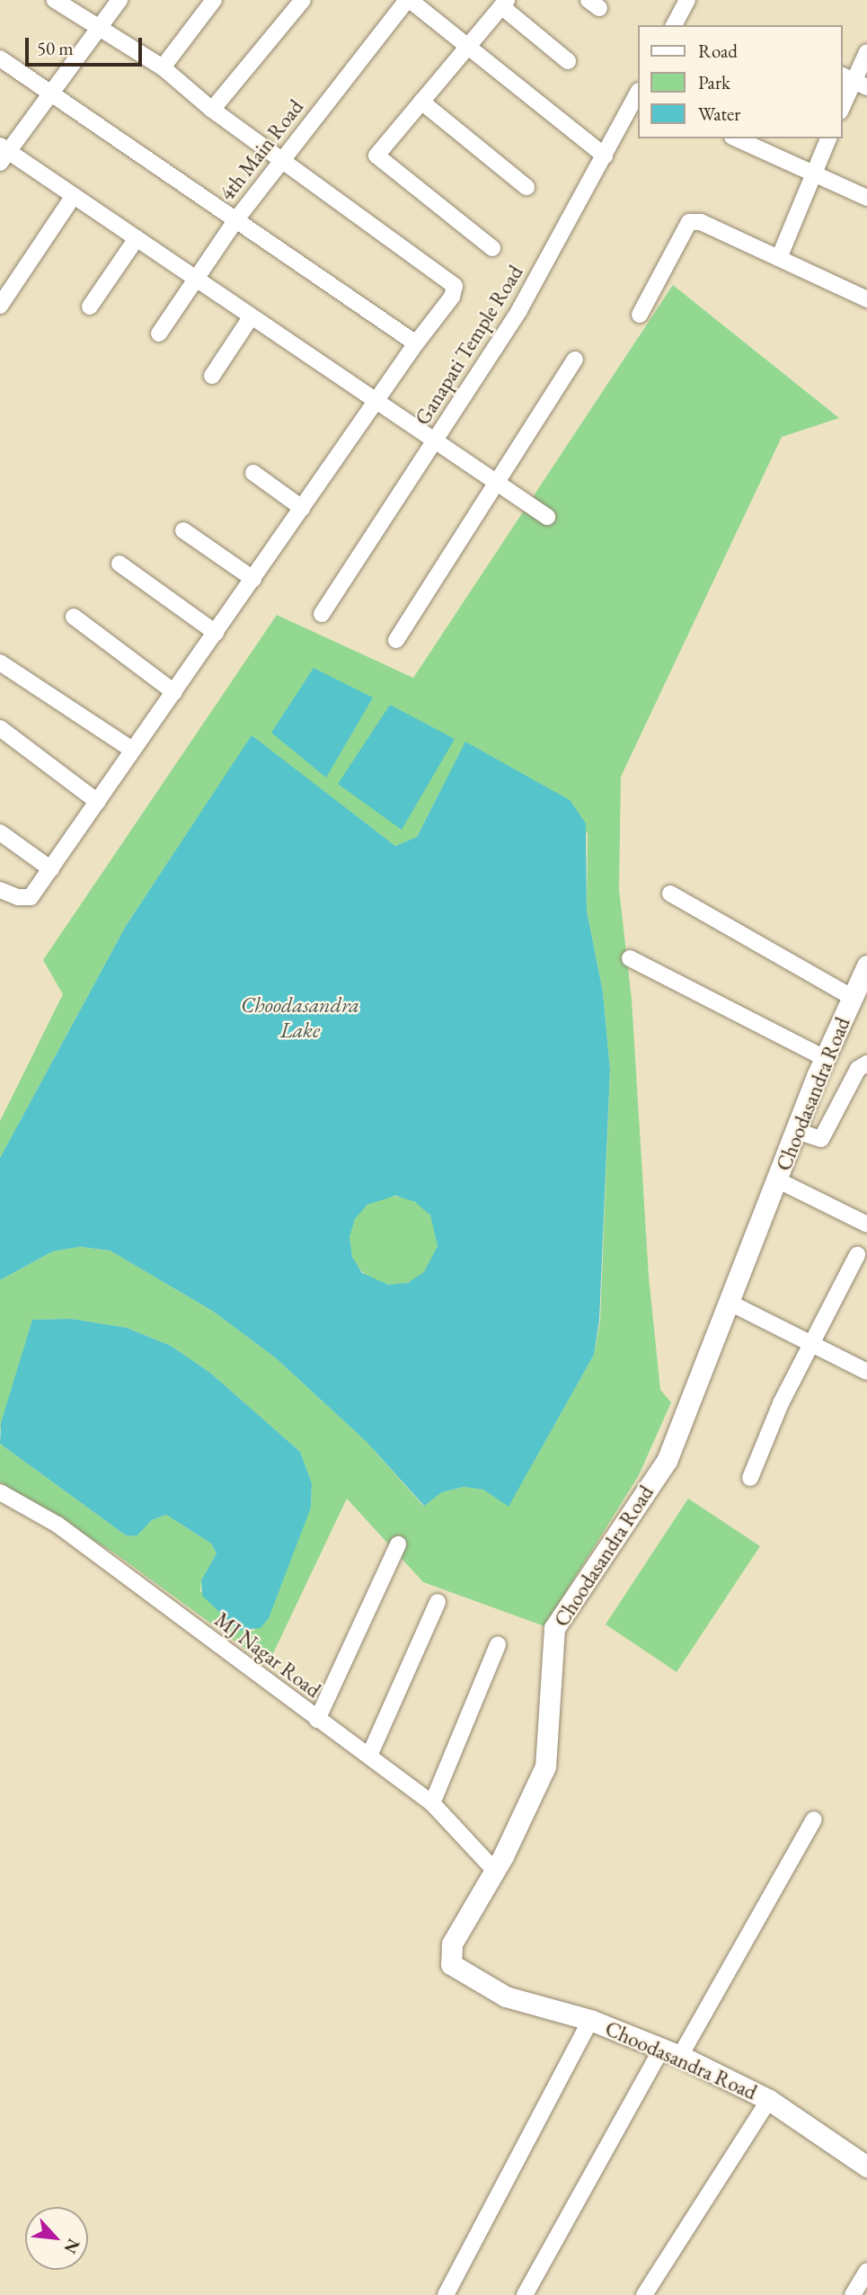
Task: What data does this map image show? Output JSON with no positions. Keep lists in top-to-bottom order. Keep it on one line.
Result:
{"streets":{"street":["4th Main Road","Ganapati Temple Road","Choodasandra Road","MJ Nagar Road"]},"crossings":[["Choodasandra Road","MJ Nagar Road"]],"water":["Choodasandra Lake"],"legend":["Road","Park","Water"],"scale_bar":"50 m","north":"bottom right"}
